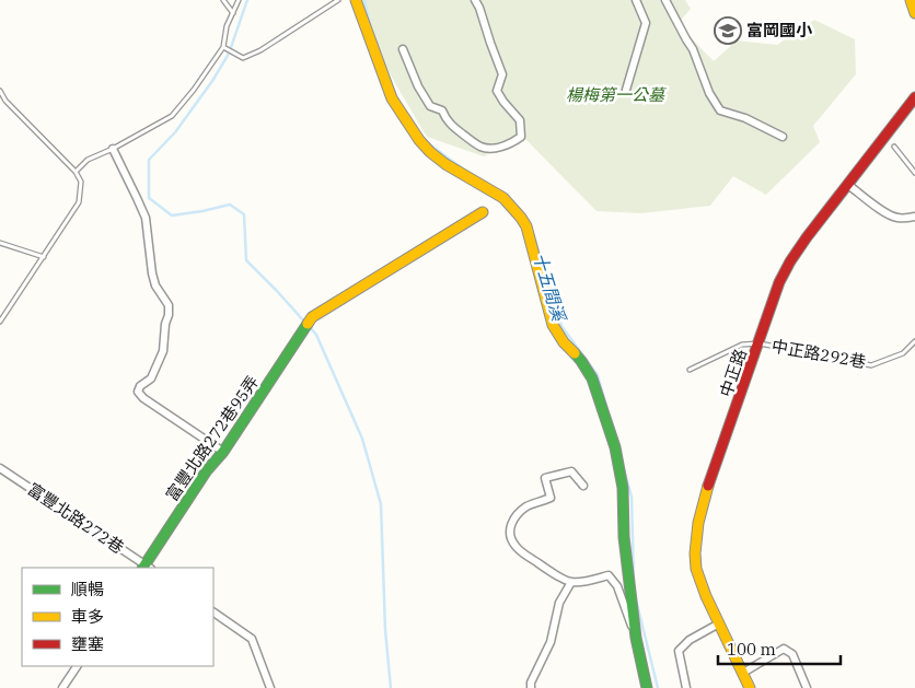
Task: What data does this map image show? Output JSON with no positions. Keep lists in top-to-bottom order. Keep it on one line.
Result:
{"streets":{"street":["中正路","富豐北路272巷95弄","富豐北路272巷"],"lane":["中正路292巷"]},"crossings":[["中正路292巷","中正路"],["富豐北路272巷95弄","富豐北路272巷"]],"water":["十五間溪"],"parks":["楊梅第一公墓"],"places":{"school or university":["富岡國小"]},"legend":["順暢","車多","壅塞"],"scale_bar":"100 m"}
